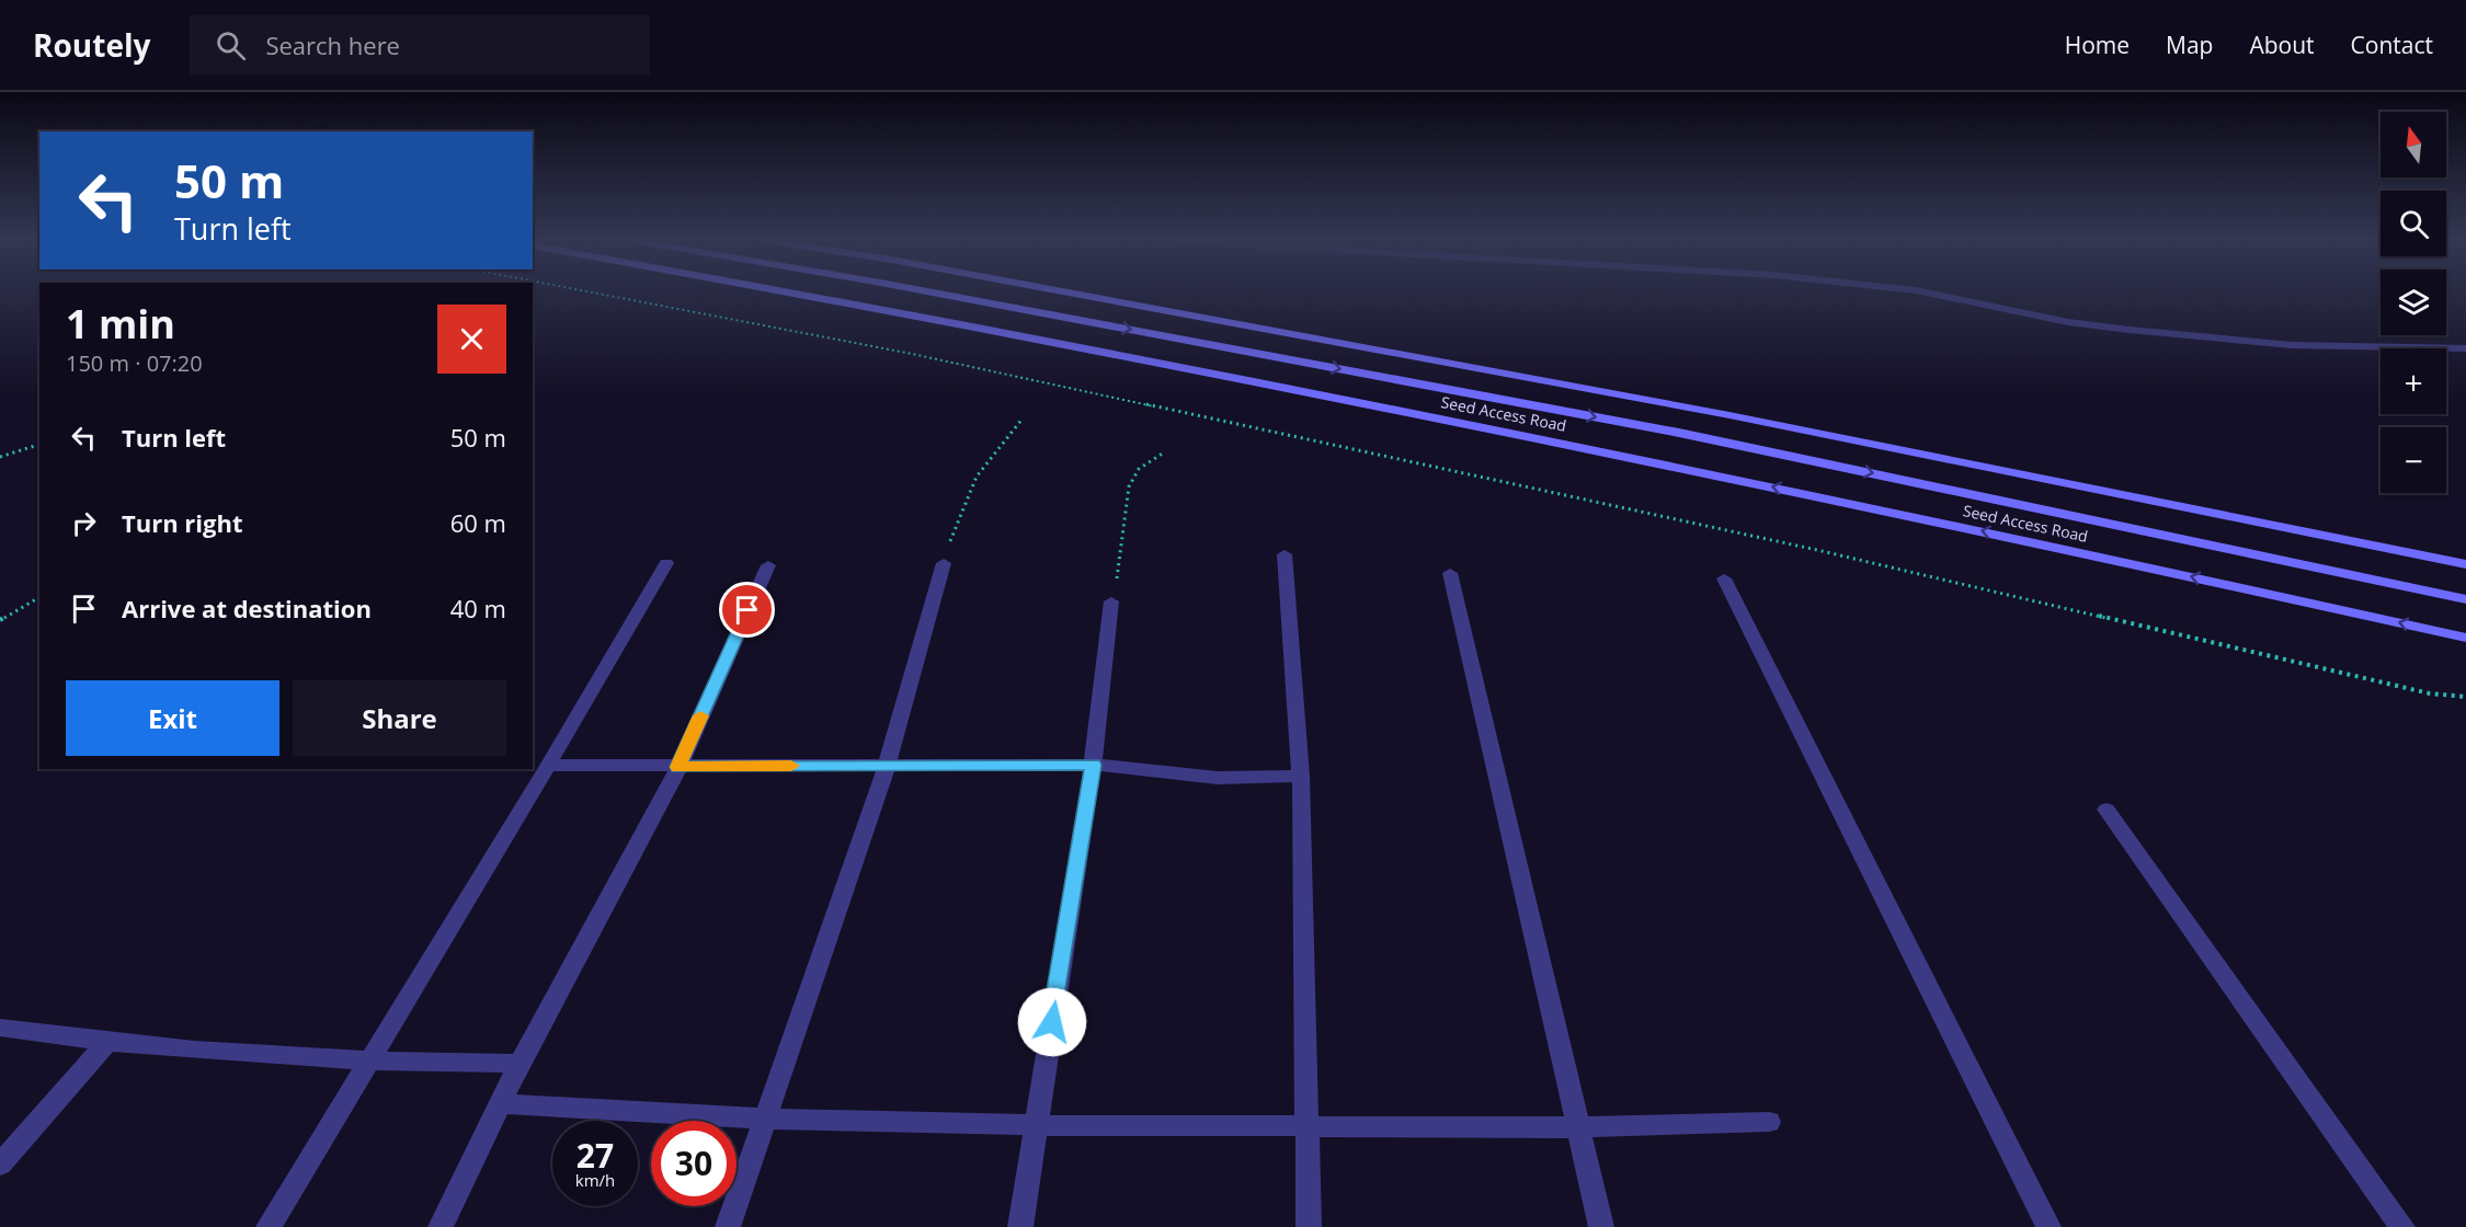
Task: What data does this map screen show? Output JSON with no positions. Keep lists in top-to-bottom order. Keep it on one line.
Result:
{"streets":{"street":["Seed Access Road"]},"north":"top","page":{"header":"Routely","search":"Search here","nav":["Home","Map","About","Contact"],"map_buttons":["+","−"],"turn":["50 m","Turn left"],"heading":["1 min","150 m · 07:20"],"list":[{"name":"Turn left","value":"50 m"},{"name":"Turn right","value":"60 m"},{"name":"Arrive at destination","value":"40 m"}],"buttons":["Exit","Share"],"speed":"27 km/h","limit":"30"}}
